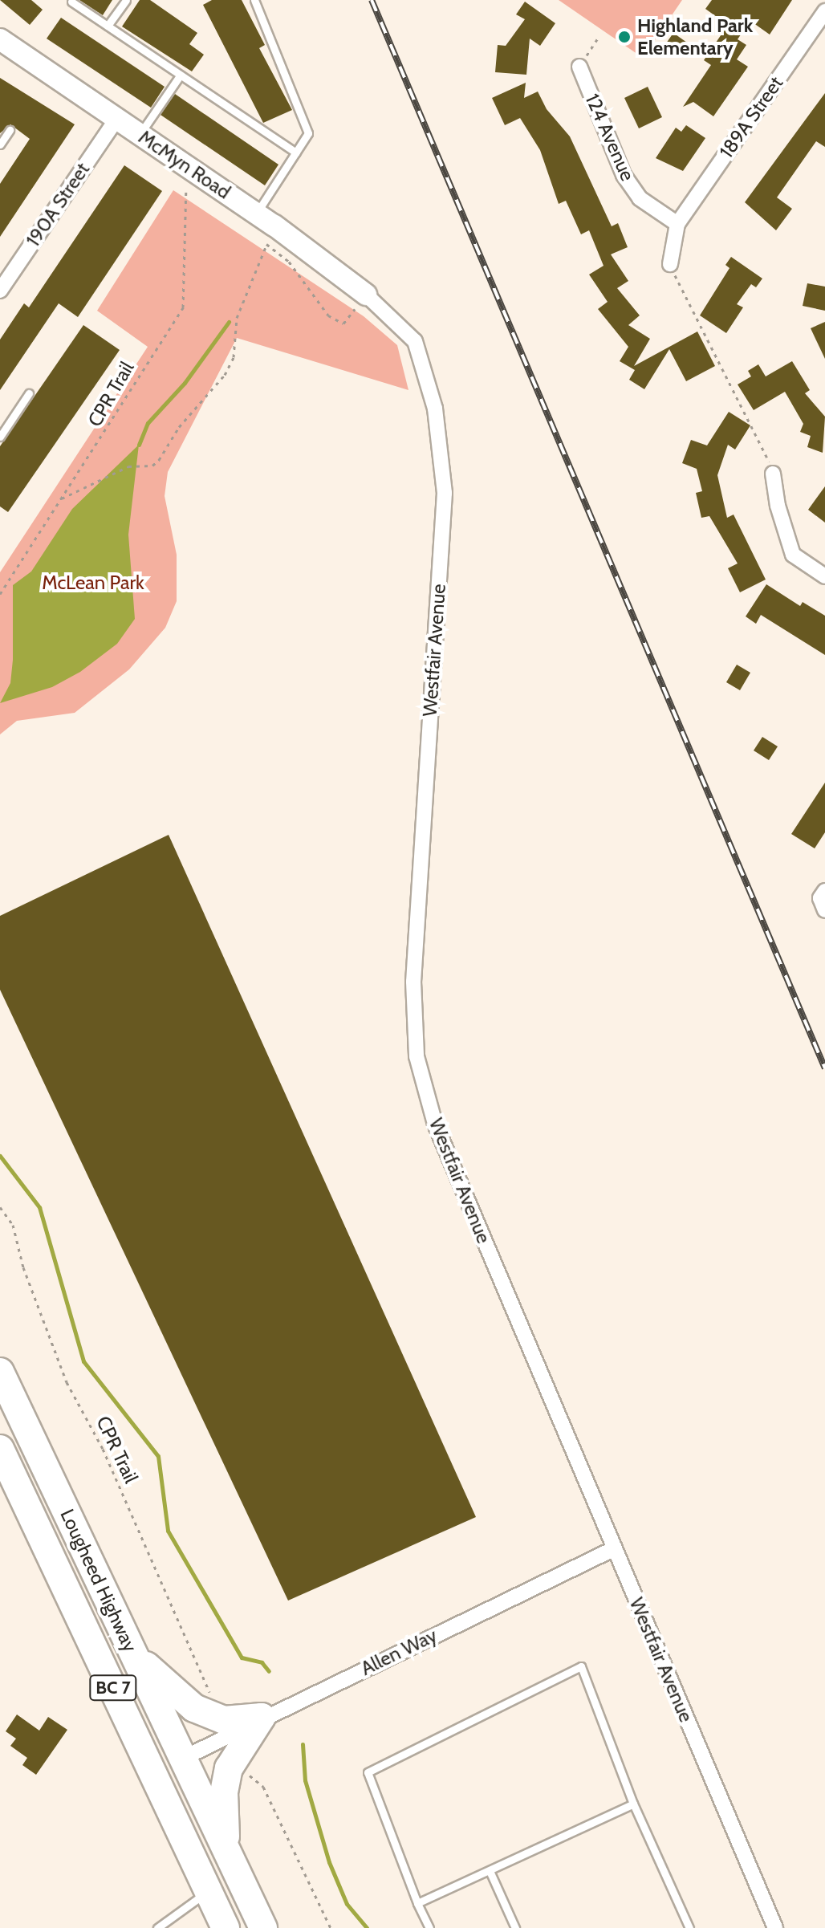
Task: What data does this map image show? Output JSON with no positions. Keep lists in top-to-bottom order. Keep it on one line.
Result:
{"streets":{"highway":["Lougheed Highway","BC 7"],"street":["189A Street","124 Avenue","McMyn Road","190A Street","Westfair Avenue","Allen Way"],"path":["CPR Trail"]},"crossings":[["189A Street","124 Avenue"],["McMyn Road","190A Street"],["McMyn Road","Westfair Avenue"],["Westfair Avenue","Allen Way"],["Lougheed Highway","Allen Way"]],"parks":["McLean Park"],"places":["Highland Park Elementary"]}
